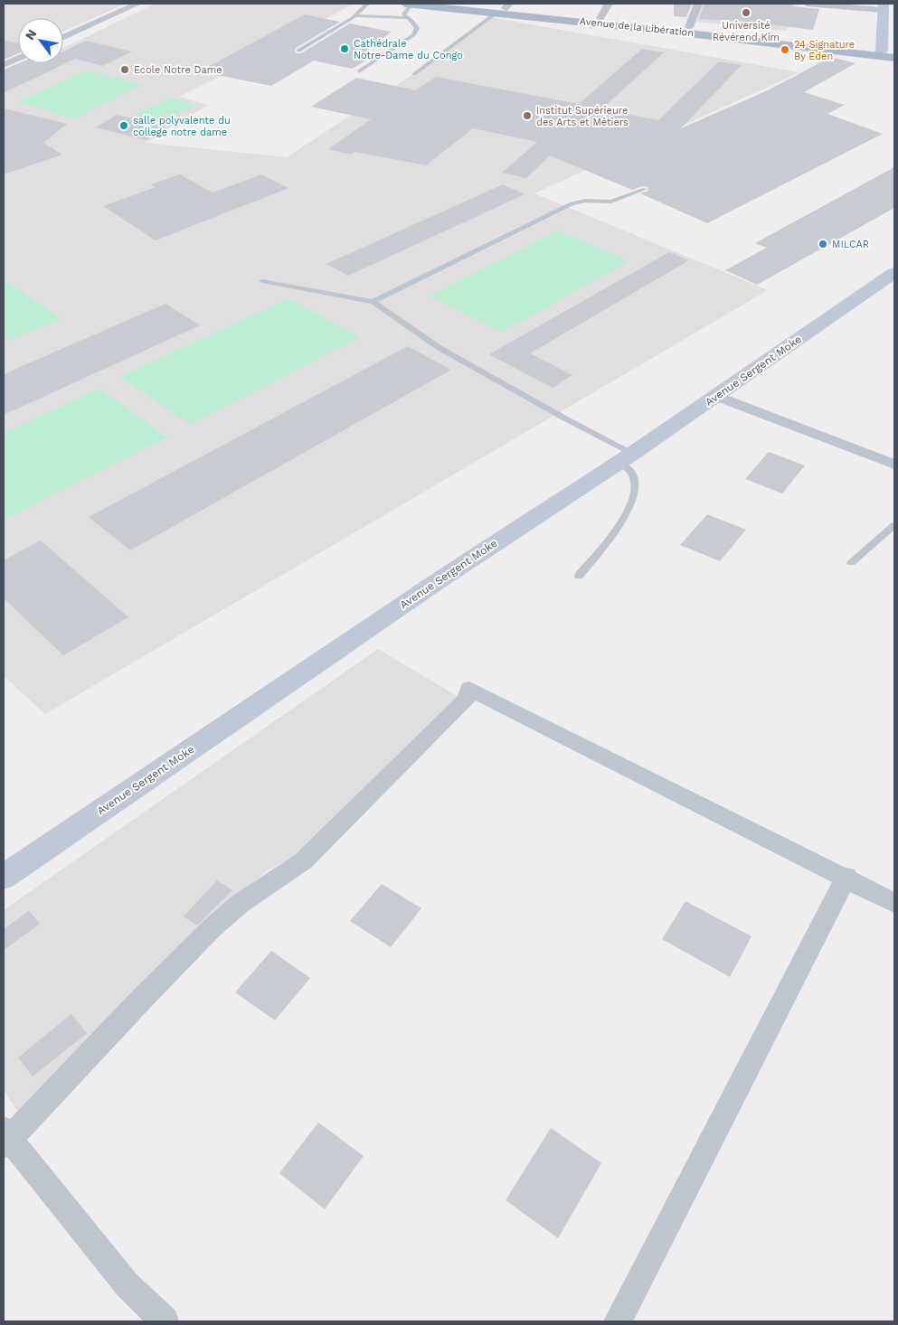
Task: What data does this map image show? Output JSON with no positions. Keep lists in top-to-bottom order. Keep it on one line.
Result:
{"streets":{"main road":["Avenue de la Libération","Avenue Sergent Moke"]},"places":["Université Révérend Kim","Cathédrale Notre-Dame du Congo","24 Signature By Eden","Ecole Notre Dame","Institut Supérieure des Arts et Métiers","salle polyvalente du college notre dame","MILCAR"],"north":"top left"}
